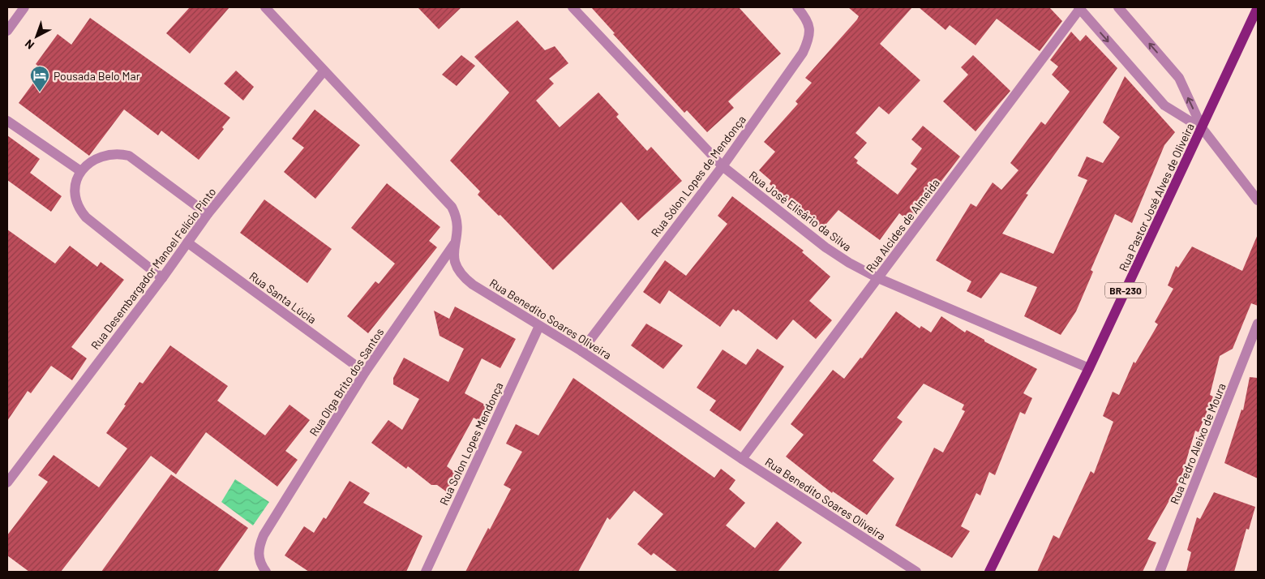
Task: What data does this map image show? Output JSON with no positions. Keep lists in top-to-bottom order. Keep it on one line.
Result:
{"streets":{"main road":["Rua Pastor José Alves de Oliveira","BR-230"],"street":["Rua Sólon Lopes de Mendonça","Rua José Elisário da Silva","Rua Alcides de Almeida","Rua Desembargador Manoel Felício Pinto","Rua Santa Lúcia","Rua Benedito Soares Oliveira","Rua Olga Brito dos Santos","Rua Solon Lopes Mendonça","Rua Pedro Aleixo de Moura"]},"crossings":[["Rua Sólon Lopes de Mendonça","Rua José Elisário da Silva"],["Rua Sólon Lopes de Mendonça","Rua Benedito Soares Oliveira"],["Rua Pastor José Alves de Oliveira","Rua José Elisário da Silva"],["Rua José Elisário da Silva","Rua Alcides de Almeida"],["Rua Alcides de Almeida","Rua Benedito Soares Oliveira"],["Rua Desembargador Manoel Felício Pinto","Rua Santa Lúcia"],["Rua Desembargador Manoel Felício Pinto","Rua Benedito Soares Oliveira"],["Rua Santa Lúcia","Rua Olga Brito dos Santos"],["Rua Benedito Soares Oliveira","Rua Olga Brito dos Santos"],["Rua Benedito Soares Oliveira","Rua Solon Lopes Mendonça"]],"places":{"hotel":["Pousada Belo Mar"]},"north":"bottom left"}
